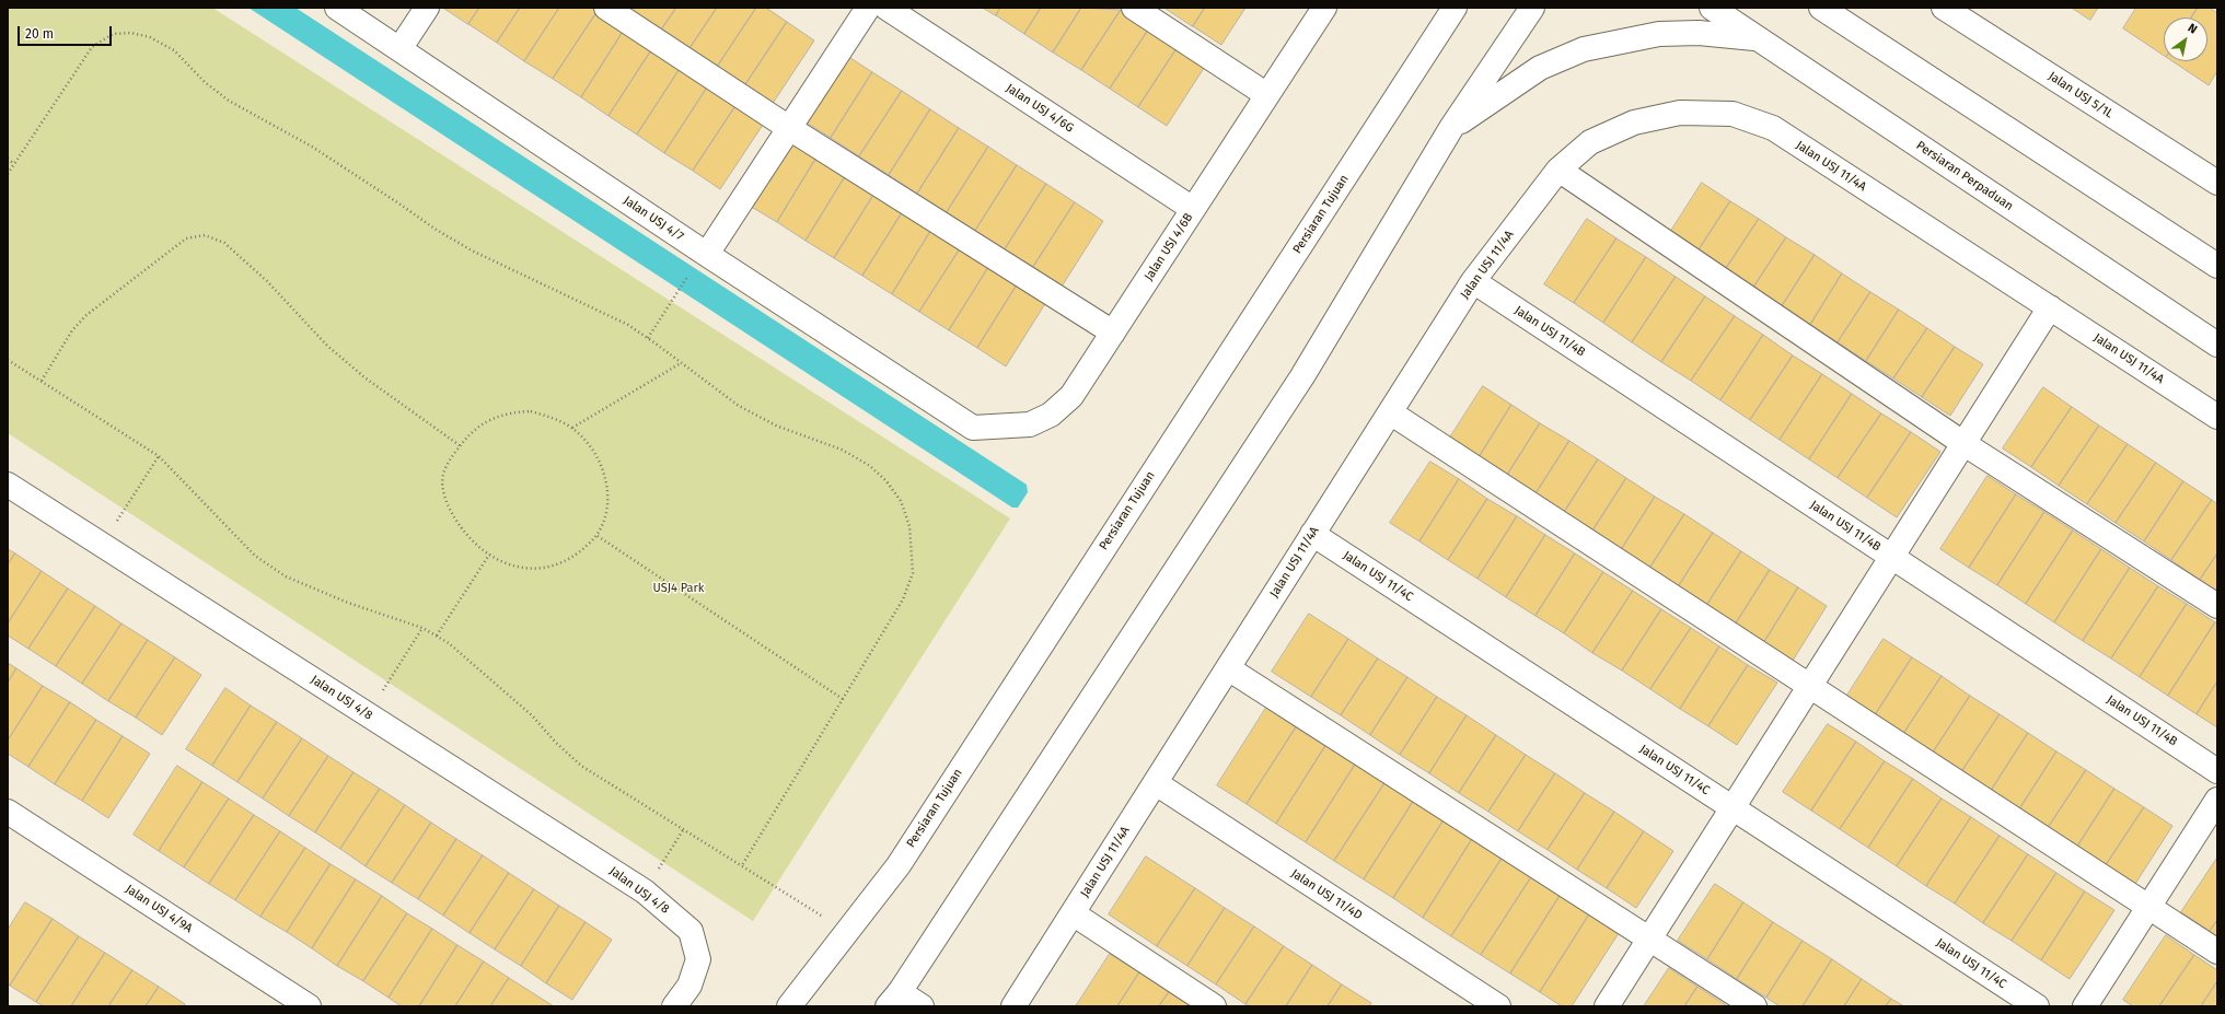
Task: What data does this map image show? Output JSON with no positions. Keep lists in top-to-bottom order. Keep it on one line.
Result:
{"streets":{"street":["Jalan USJ 5/1L","Jalan USJ 4/6G","Jalan USJ 11/4A","Persiaran Perpaduan","Persiaran Tujuan","Jalan USJ 4/7","Jalan USJ 4/6B","Jalan USJ 11/4B","Jalan USJ 11/4C","Jalan USJ 4/8","Jalan USJ 11/4D","Jalan USJ 4/9A"]},"crossings":[["Jalan USJ 4/6G","Jalan USJ 4/6B"],["Jalan USJ 11/4A","Jalan USJ 11/4B"],["Jalan USJ 11/4A","Jalan USJ 11/4C"],["Jalan USJ 11/4A","Jalan USJ 11/4D"],["Jalan USJ 4/7","Jalan USJ 4/6B"]],"parks":["USJ4 Park"],"scale_bar":"20 m","north":"top right"}
